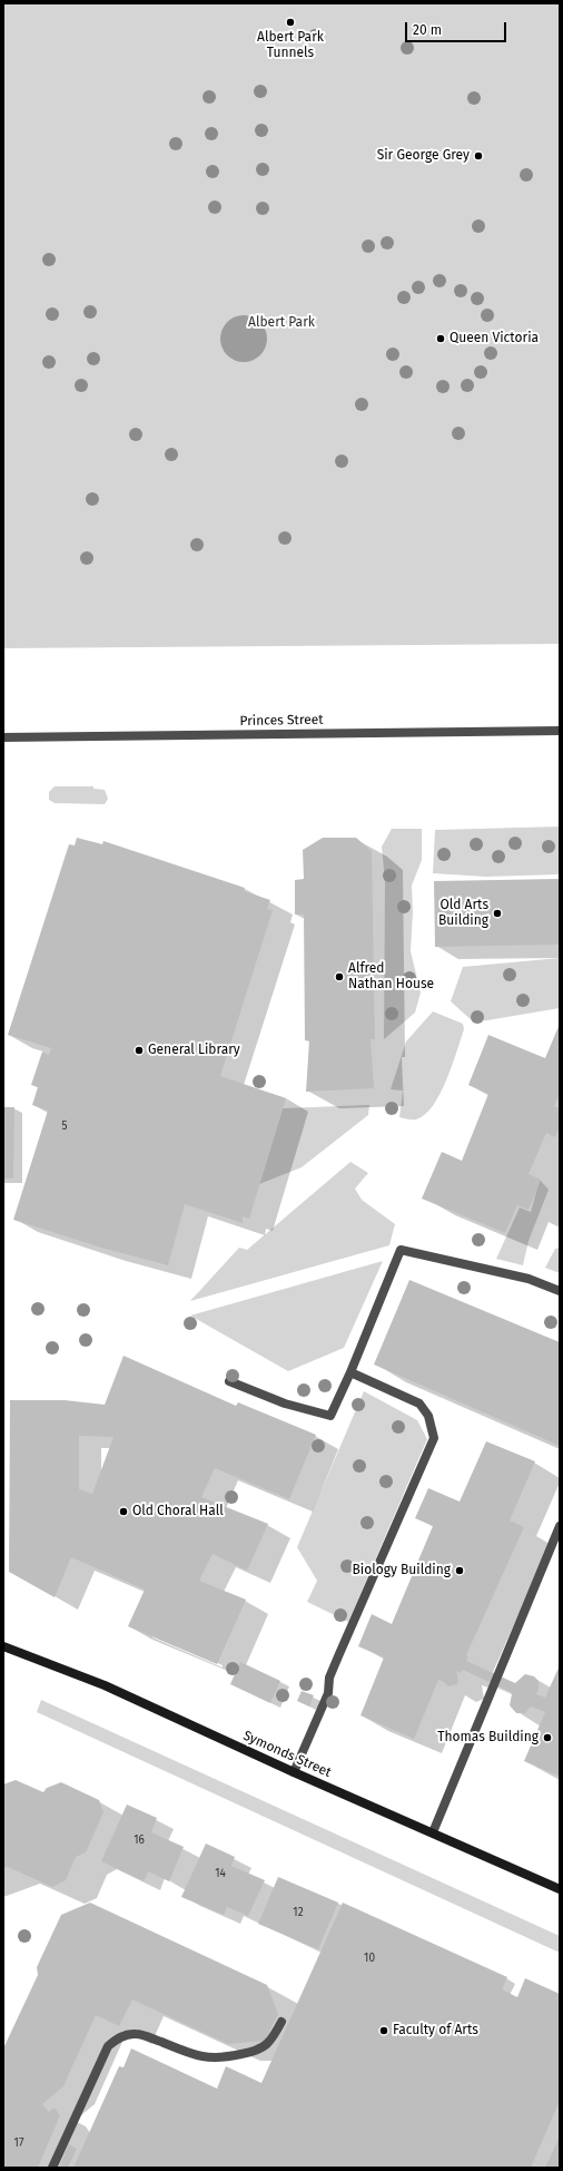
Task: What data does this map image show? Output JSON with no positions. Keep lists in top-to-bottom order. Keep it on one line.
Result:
{"streets":{"main road":["Symonds Street"],"street":["Princes Street"]},"parks":["Albert Park"],"places":["Albert Park Tunnels","Sir George Grey","Queen Victoria","Old Arts Building","Alfred Nathan House","General Library","Old Choral Hall","Biology Building","Thomas Building","Faculty of Arts"],"house_numbers":["5","16","14","12","10","17"],"scale_bar":"20 m"}
